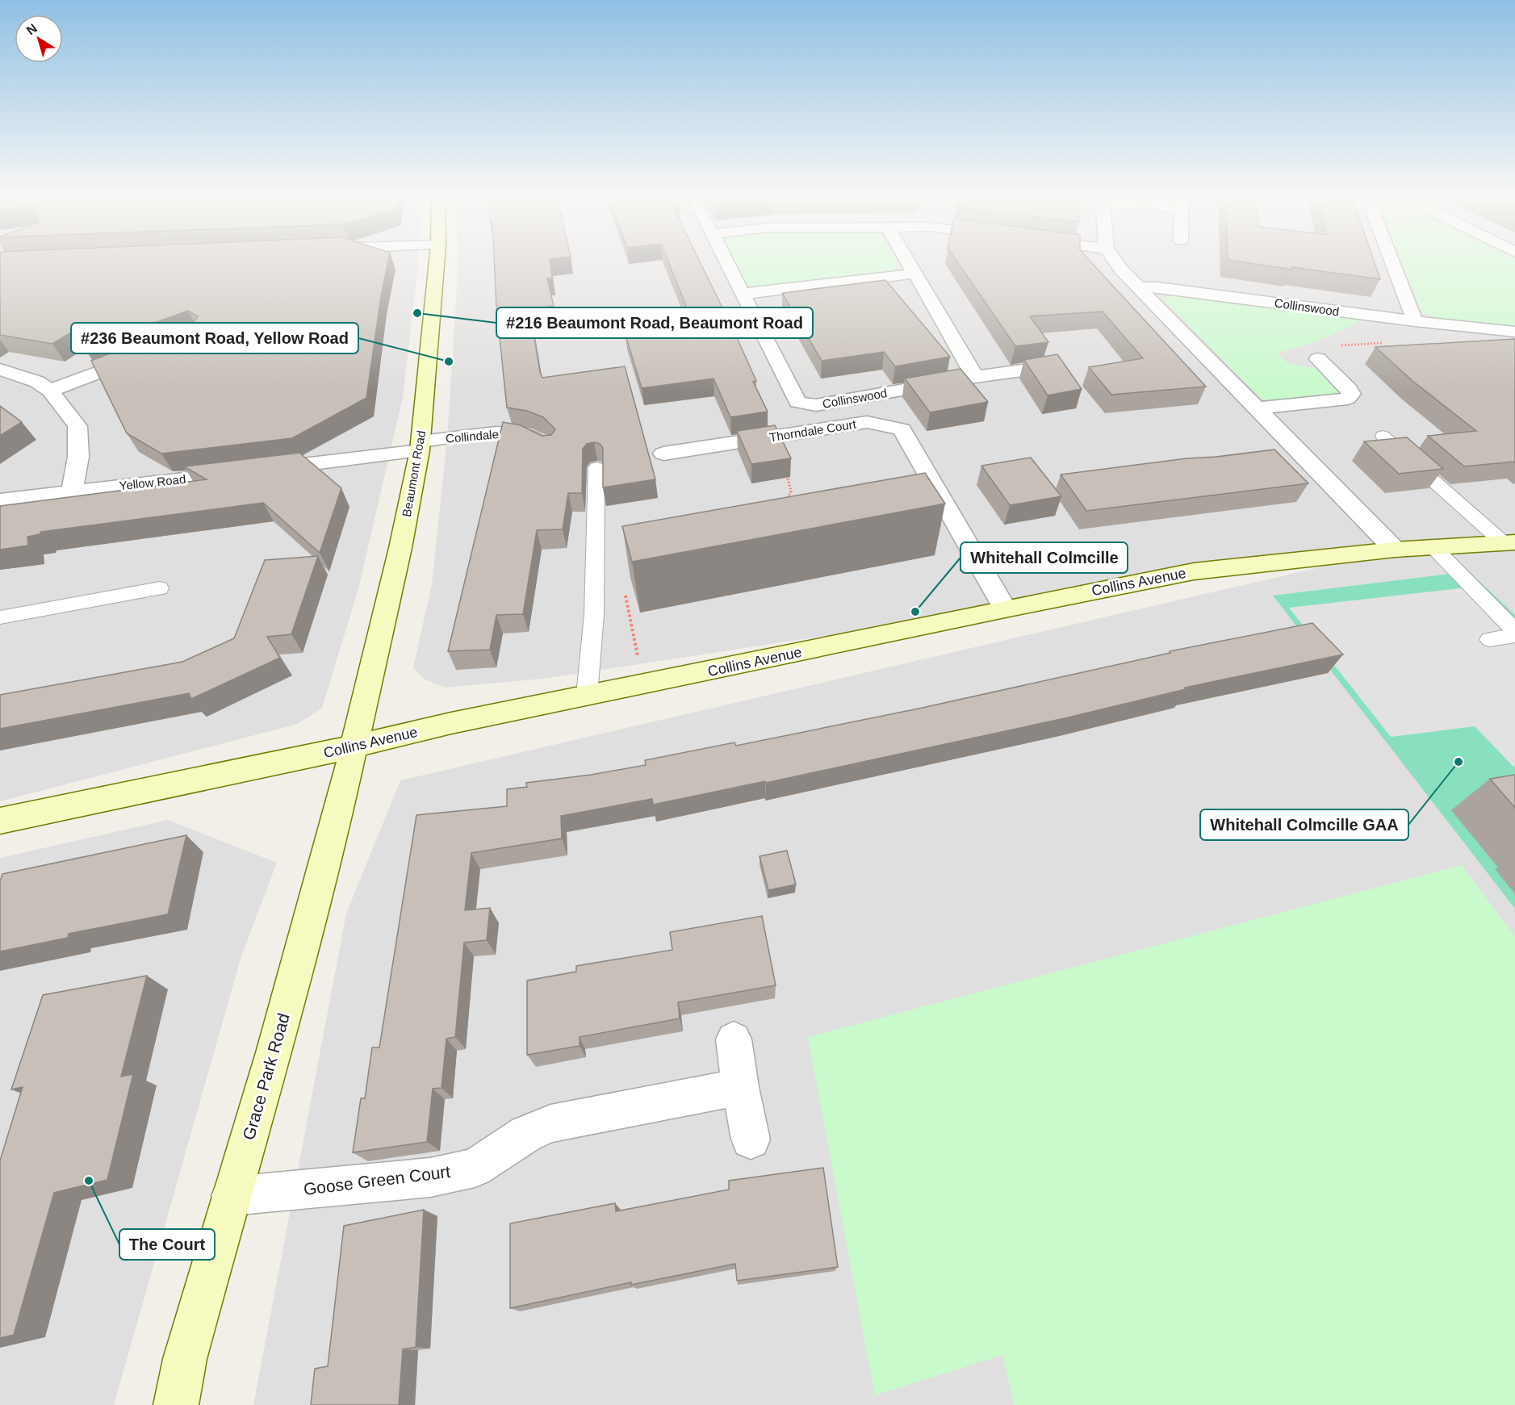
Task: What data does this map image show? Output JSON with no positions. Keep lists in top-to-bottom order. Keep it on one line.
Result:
{"streets":{"street":["Collinswood","Thorndale Court","Collindale","Beaumont Road","Yellow Road","Collins Avenue","Grace Park Road","Goose Green Court"]},"crossings":[["Thorndale Court","Collins Avenue"],["Collindale","Beaumont Road"],["Collindale","Yellow Road"],["Beaumont Road","Yellow Road"],["Beaumont Road","Collins Avenue"],["Beaumont Road","Grace Park Road"],["Collins Avenue","Grace Park Road"],["Grace Park Road","Goose Green Court"]],"places":["#216 Beaumont Road, Beaumont Road","#236 Beaumont Road, Yellow Road","Whitehall Colmcille","Whitehall Colmcille GAA","The Court"],"north":"top left"}
